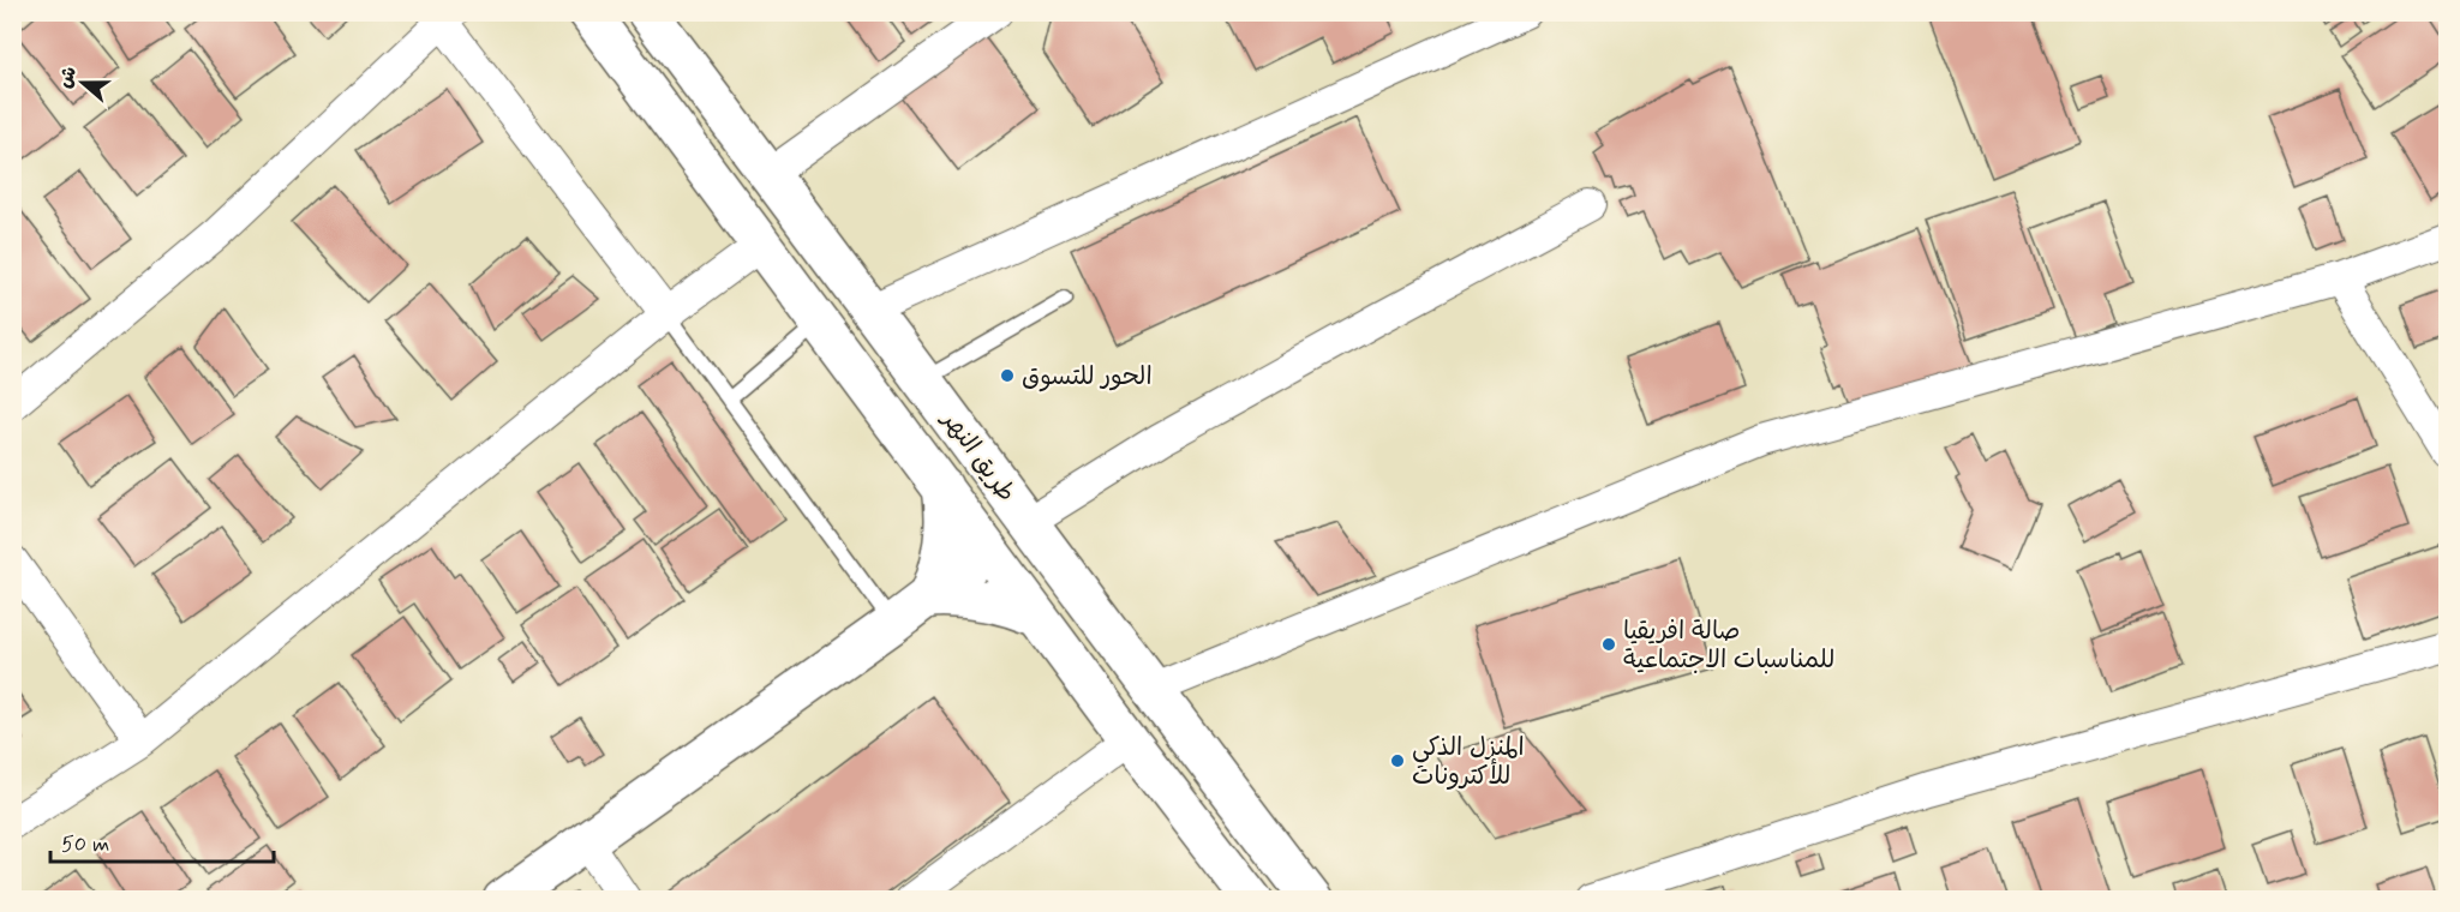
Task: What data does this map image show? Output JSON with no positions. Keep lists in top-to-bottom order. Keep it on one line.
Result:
{"streets":{"main road":["طريق النهر"]},"places":["الحور للتسوق","صالة افريقيا للمناسبات الاجتماعية","المنزل الذكي للأكترونات"],"scale_bar":"50 m","north":"left"}
